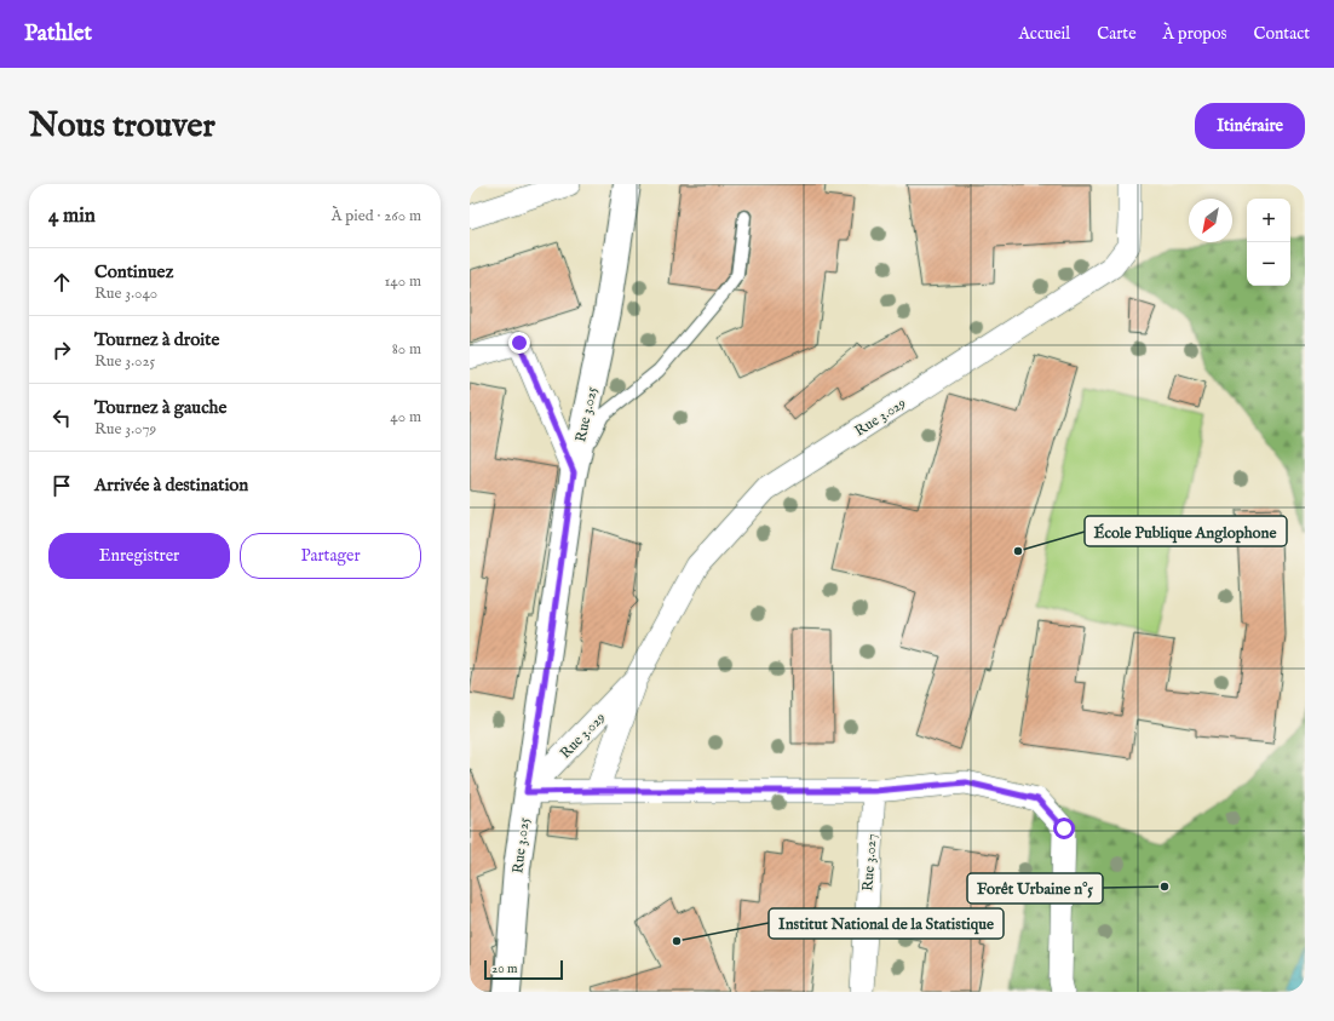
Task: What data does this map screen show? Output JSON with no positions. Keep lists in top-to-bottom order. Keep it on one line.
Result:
{"streets":{"street":["Rue 3.025","Rue 3.029","Rue 3.027"]},"crossings":[["Rue 3.025","Rue 3.029"]],"places":["École Publique Anglophone","Forêt Urbaine n°5","Institut National de la Statistique"],"scale_bar":"20 m","north":"bottom left","page":{"header":"Pathlet","nav":["Accueil","Carte","À propos","Contact"],"buttons":["Itinéraire",["Enregistrer","Partager"]],"title":"Nous trouver","heading":["4 min","À pied · 260 m"],"map_buttons":["+","−"],"list":[["Continuez","Rue 3.040","140 m"],["Tournez à droite","Rue 3.025","80 m"],["Tournez à gauche","Rue 3.079","40 m"],"Arrivée à destination"],"scale":"20 m"}}
